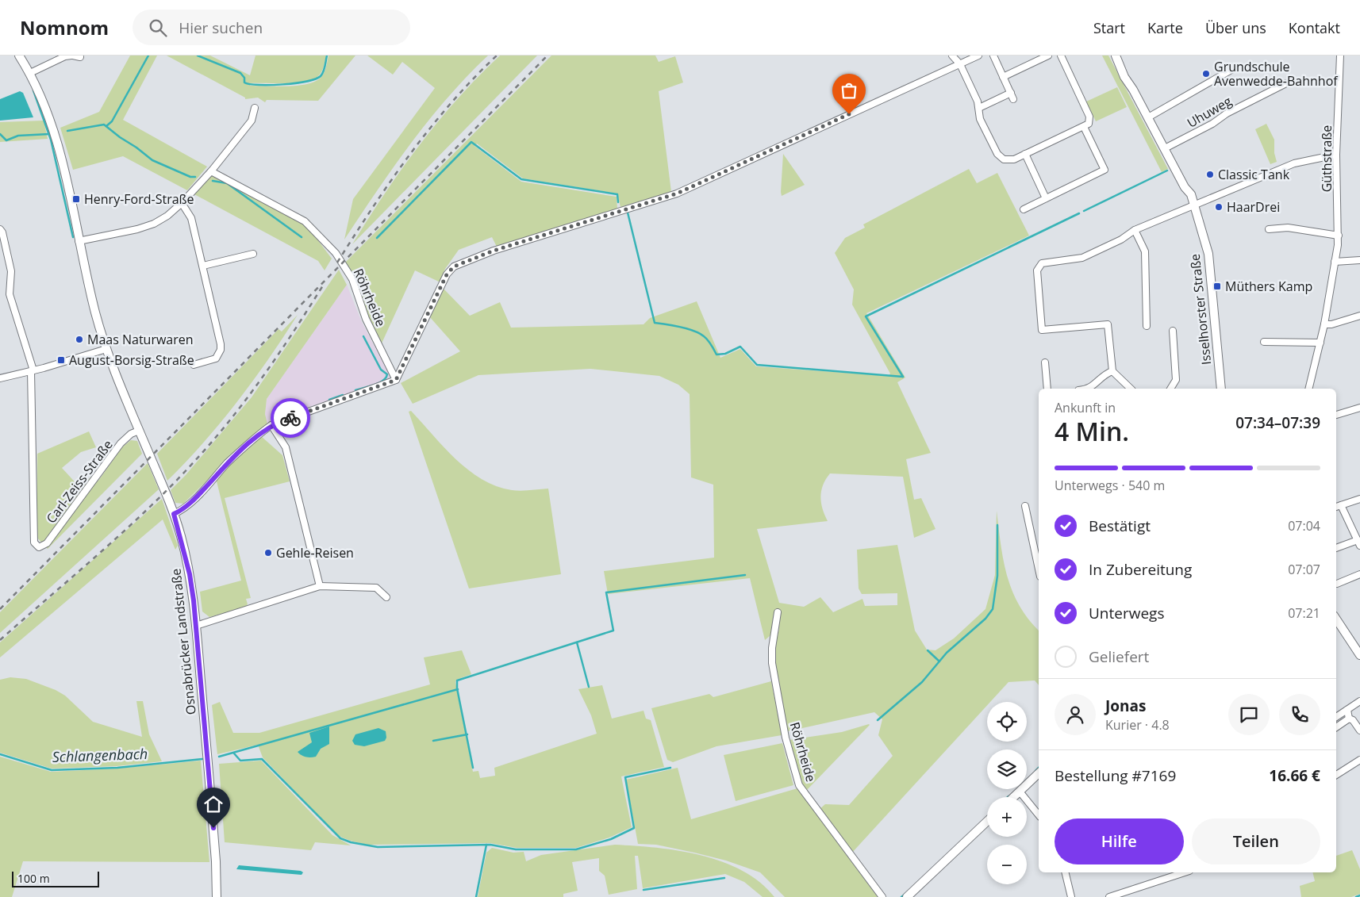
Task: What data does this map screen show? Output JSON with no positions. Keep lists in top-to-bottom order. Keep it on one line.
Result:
{"streets":{"street":["Uhuweg","Güthstraße","Röhrheide","Isselhorster Straße","Carl-Zeiss-Straße","Osnabrücker Landstraße"]},"crossings":[["Uhuweg","Isselhorster Straße"],["Carl-Zeiss-Straße","Osnabrücker Landstraße"]],"water":["Schlangenbach"],"places":{"other":["Grundschule Avenwedde-Bahnhof","Classic Tank","HaarDrei","Maas Naturwaren","Gehle-Reisen"],"transit":["Henry-Ford-Straße","Müthers Kamp","August-Borsig-Straße"]},"scale_bar":"100 m","page":{"header":"Nomnom","search":"Hier suchen","nav":["Start","Karte","Über uns","Kontakt"],"heading":["4 Min.","Ankunft in","07:34–07:39"],"panel":["Jonas","Kurier · 4.8","Bestellung #7169","16.66 €"],"bar":"Unterwegs · 540 m","list":[["Bestätigt","07:04"],["In Zubereitung","07:07"],["Unterwegs","07:21"],"Geliefert"],"map_buttons":["+","−"],"buttons":["Hilfe","Teilen"],"scale":"100 m"}}
